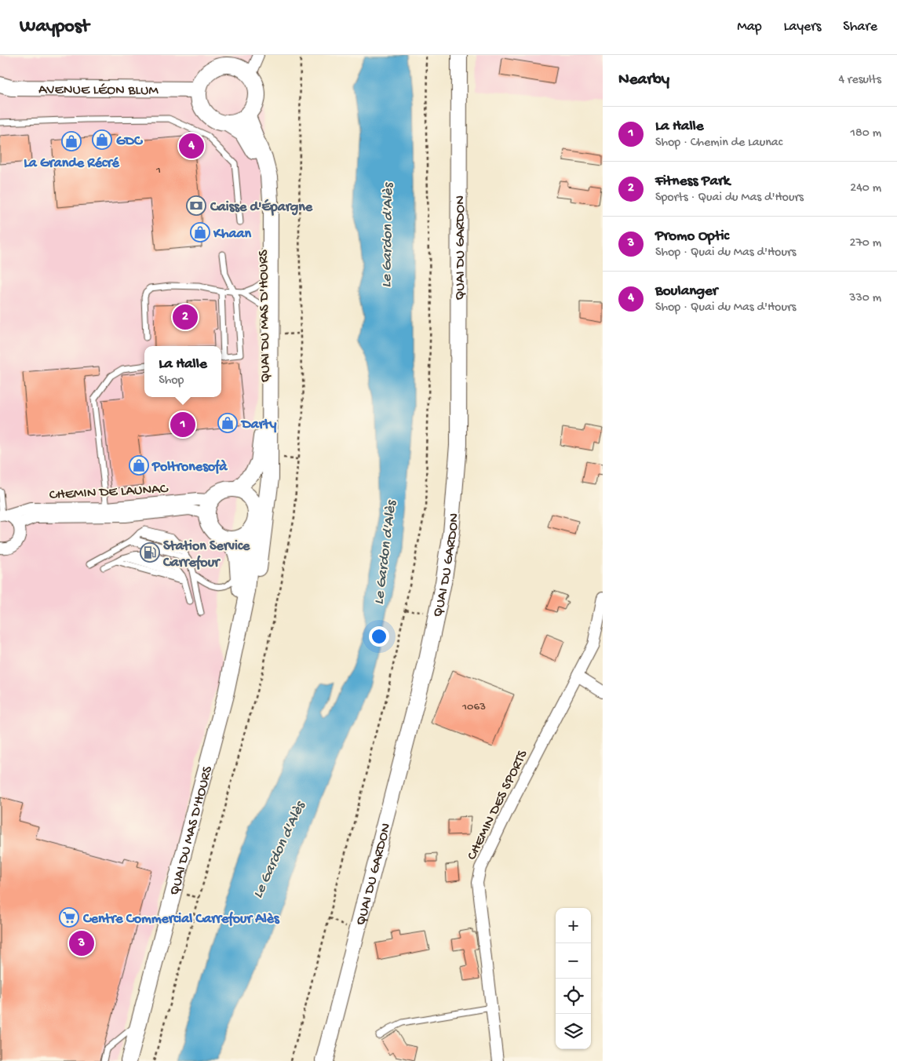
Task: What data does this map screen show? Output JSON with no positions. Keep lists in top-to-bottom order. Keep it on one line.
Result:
{"streets":{"street":["AVENUE LÉON BLUM","QUAI DU GARDON","QUAI DU MAS D'HOURS","CHEMIN DE LAUNAC","CHEMIN DES SPORTS"]},"crossings":[["AVENUE LÉON BLUM","QUAI DU MAS D'HOURS"],["QUAI DU MAS D'HOURS","CHEMIN DE LAUNAC"]],"water":["Le Gardon d'Alès"],"places":{"shop":["GDC","La Grande Récré","Khaan","Darty","Poltronesofà"],"bank":["Caisse d'Épargne"],"fuel station":["Station Service Carrefour"],"supermarket":["Centre Commercial Carrefour Alès"]},"house_numbers":["1","1063"],"page":{"header":"Waypost","nav":["Map","Layers","Share"],"heading":["Nearby","4 results"],"list":[{"mark":"1","name":"La Halle","note":"Shop · Chemin de Launac","value":"180 m"},{"mark":"2","name":"Fitness Park","note":"Sports · Quai du Mas d'Hours","value":"240 m"},{"mark":"3","name":"Promo Optic","note":"Shop · Quai du Mas d'Hours","value":"270 m"},{"mark":"4","name":"Boulanger","note":"Shop · Quai du Mas d'Hours","value":"330 m"}],"pins":["4","2","1","3"],"popup":["La Halle","Shop"],"map_buttons":["+","−"]}}
